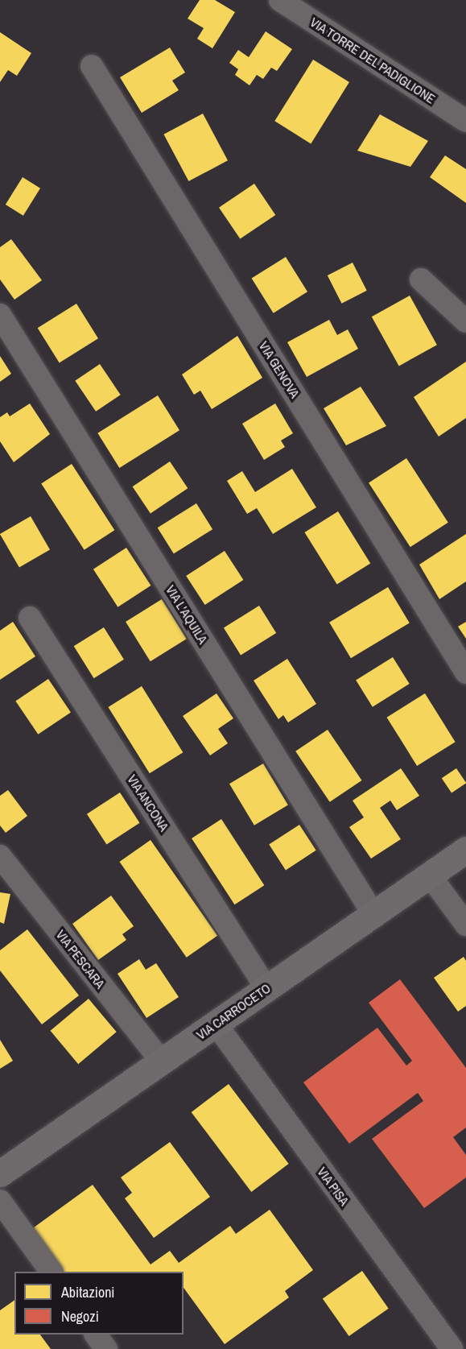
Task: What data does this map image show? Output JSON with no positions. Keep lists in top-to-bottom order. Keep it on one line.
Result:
{"streets":{"street":["VIA TORRE DEL PADIGLIONE","VIA GENOVA","VIA L'AQUILA","VIA ANCONA","VIA PESCARA","VIA CARROCETO","VIA PISA"]},"crossings":[["VIA L'AQUILA","VIA CARROCETO"],["VIA ANCONA","VIA CARROCETO"],["VIA PESCARA","VIA CARROCETO"],["VIA CARROCETO","VIA PISA"]],"legend":["Abitazioni","Negozi"]}
